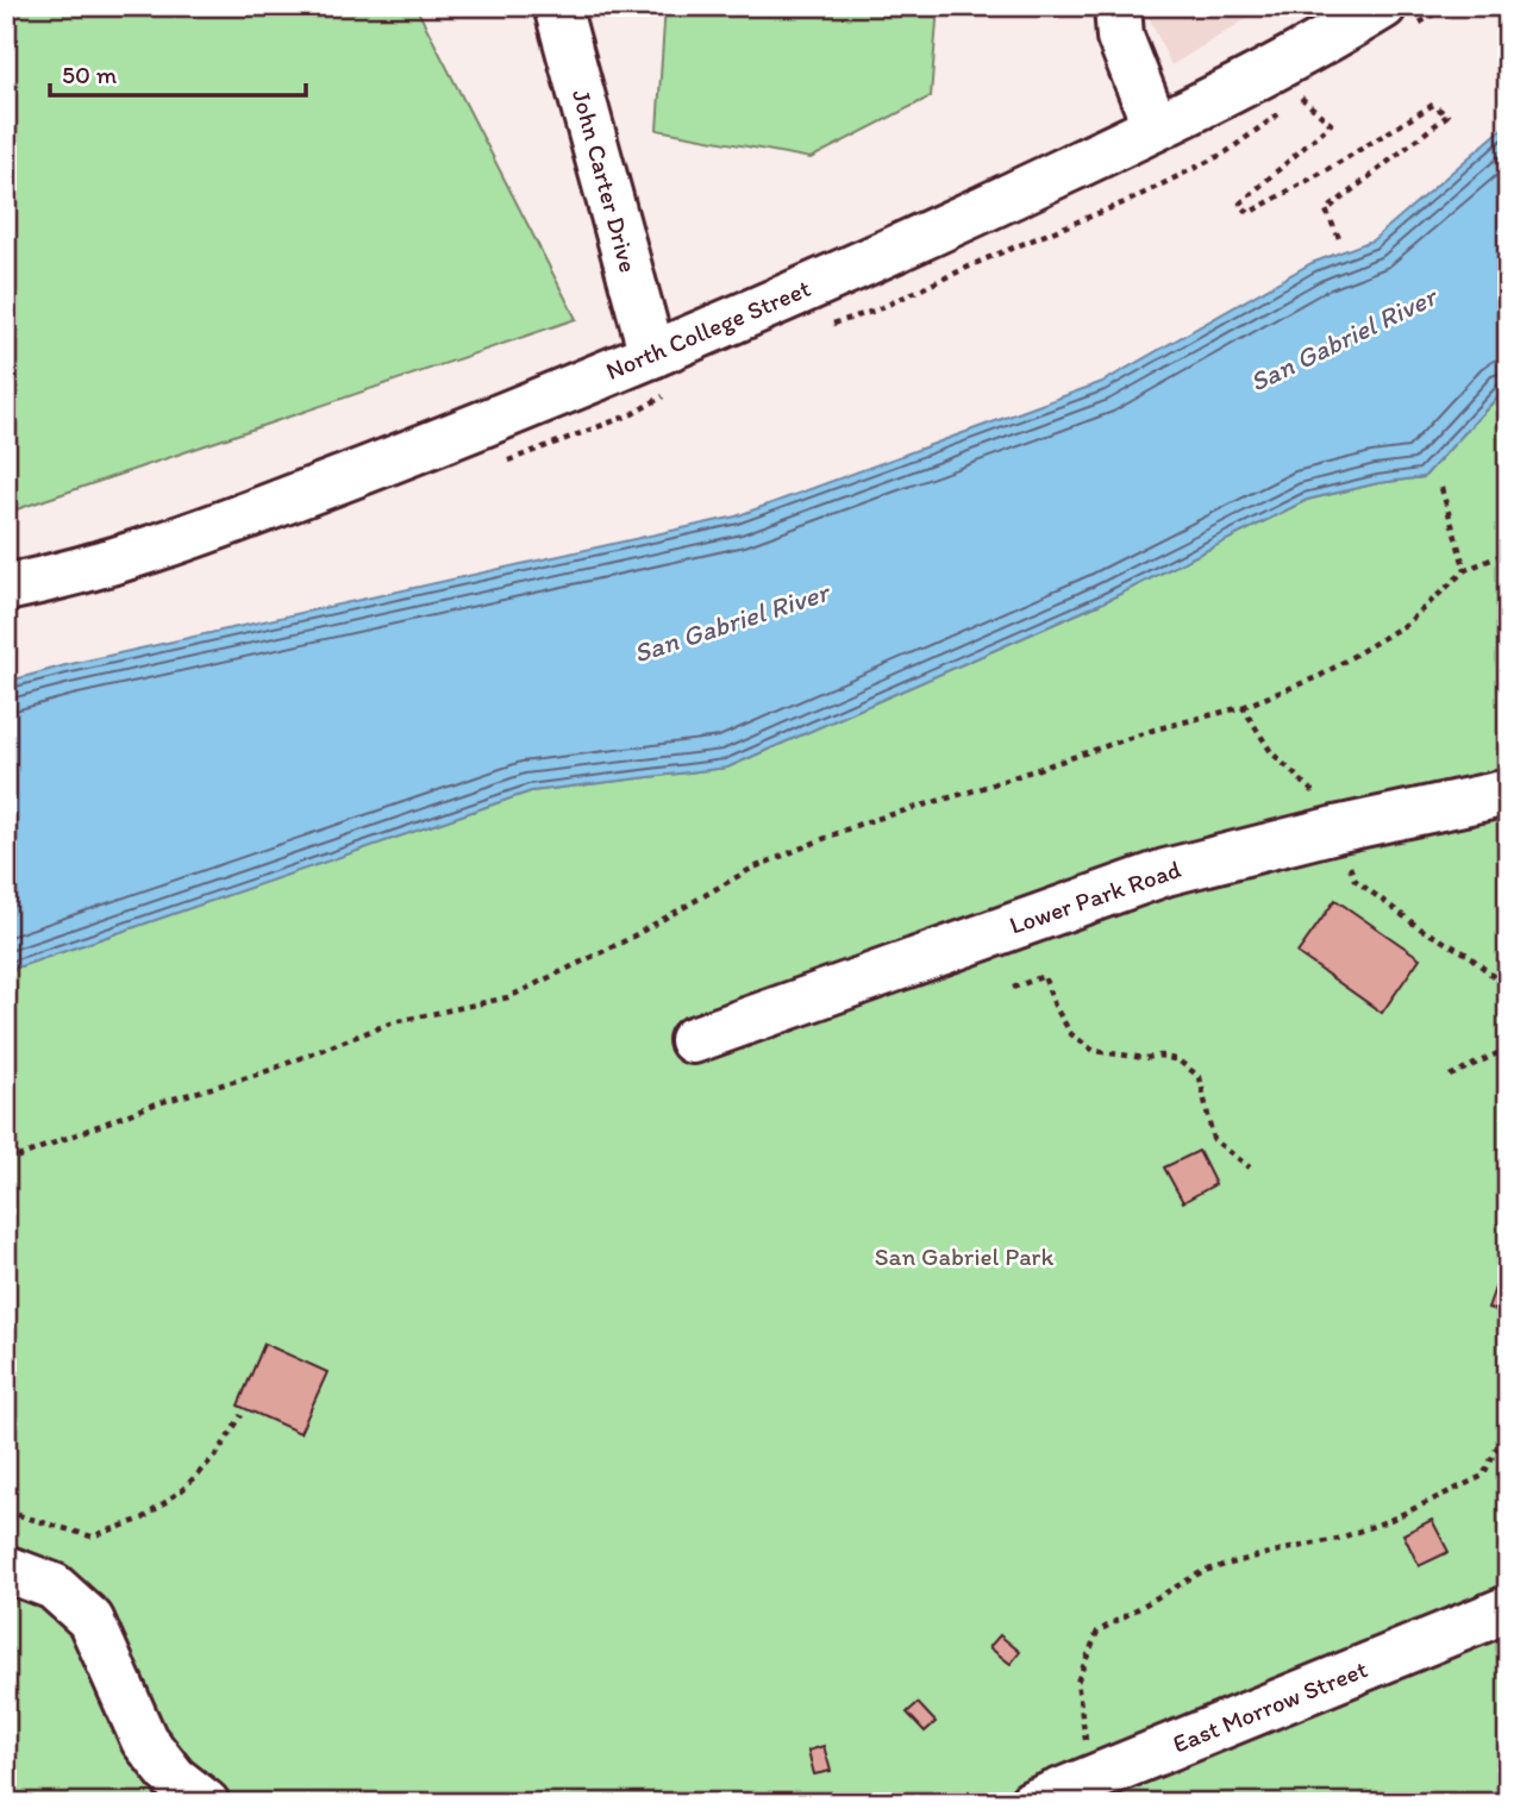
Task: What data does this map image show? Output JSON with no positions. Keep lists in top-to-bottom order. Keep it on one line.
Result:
{"streets":{"street":["John Carter Drive","North College Street","Lower Park Road","East Morrow Street"]},"crossings":[["John Carter Drive","North College Street"]],"water":["San Gabriel River"],"parks":["San Gabriel Park"],"scale_bar":"50 m"}
